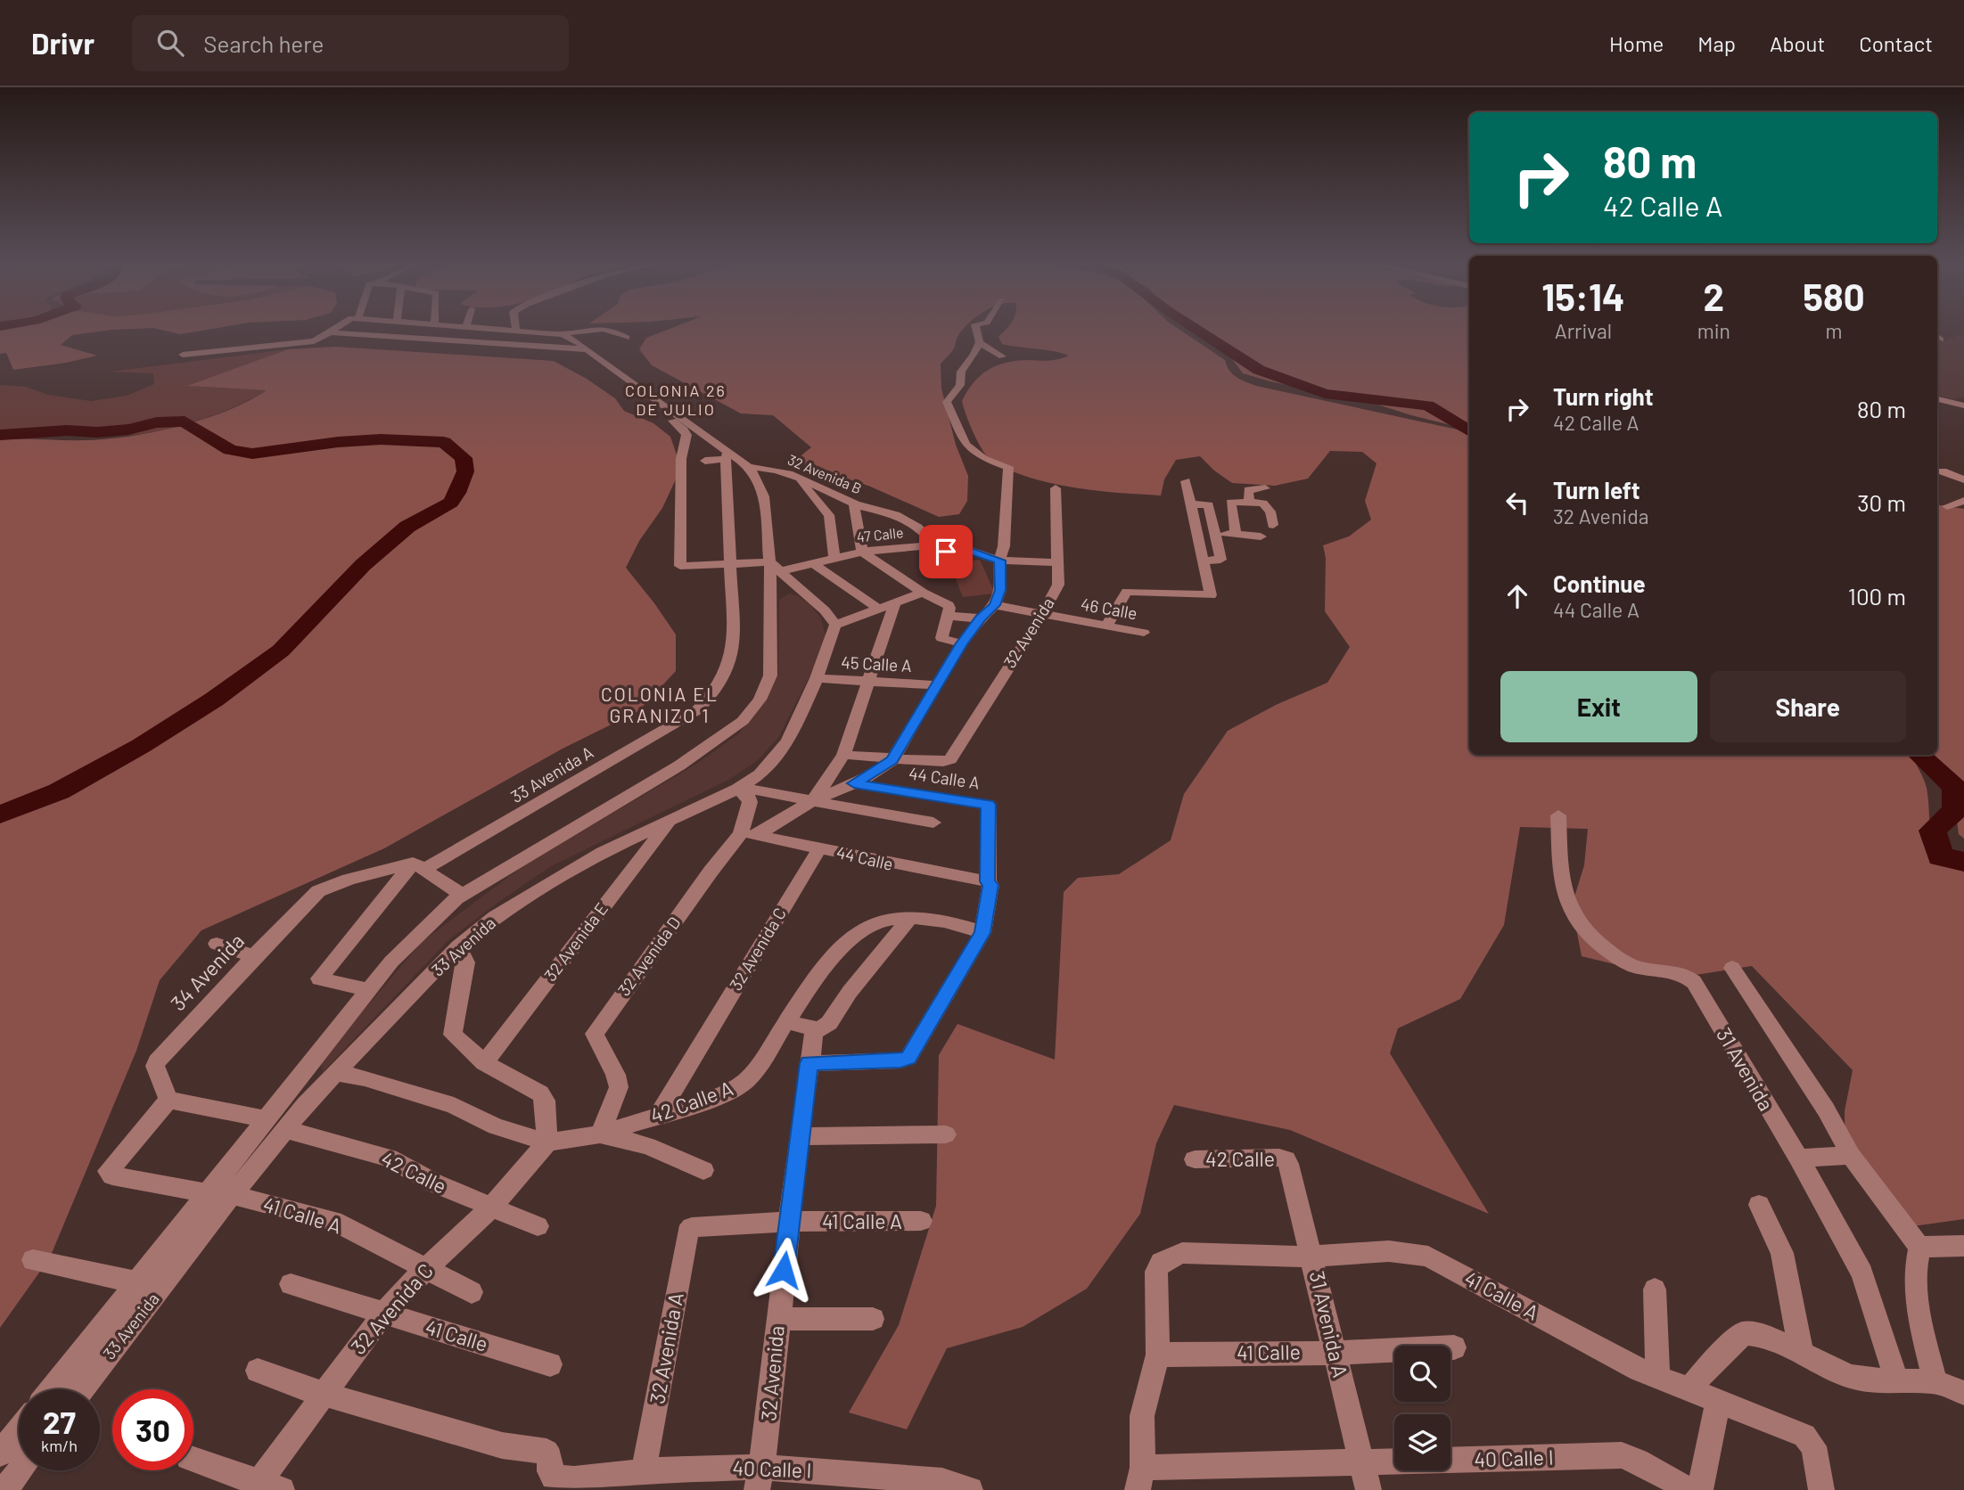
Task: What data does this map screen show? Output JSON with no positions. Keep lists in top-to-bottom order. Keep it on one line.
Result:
{"streets":{"street":["32 Avenida B","47 Calle","46 Calle","32 Avenida","45 Calle A","33 Avenida A","44 Calle A","44 Calle","32 Avenida E","33 Avenida","32 Avenida C","32 Avenida D","34 Avenida","31 Avenida","42 Calle A","42 Calle","41 Calle A","31 Avenida A","41 Calle","32 Avenida A","40 Calle I"]},"crossings":[["32 Avenida B","47 Calle"],["32 Avenida B","33 Avenida"],["47 Calle","32 Avenida"],["47 Calle","33 Avenida A"],["47 Calle","33 Avenida"],["46 Calle","32 Avenida"],["32 Avenida","42 Calle A"],["32 Avenida","41 Calle A"],["32 Avenida","40 Calle I"],["45 Calle A","33 Avenida"],["33 Avenida A","33 Avenida"],["33 Avenida A","34 Avenida"],["44 Calle A","44 Calle"],["44 Calle","32 Avenida C"],["44 Calle","32 Avenida D"],["32 Avenida E","33 Avenida"],["33 Avenida","32 Avenida D"],["33 Avenida","42 Calle A"],["33 Avenida","42 Calle"],["33 Avenida","41 Calle A"],["32 Avenida C","42 Calle A"],["32 Avenida C","42 Calle"],["32 Avenida C","41 Calle A"],["32 Avenida C","41 Calle"],["32 Avenida D","42 Calle A"],["42 Calle","31 Avenida A"],["41 Calle A","31 Avenida A"],["41 Calle A","41 Calle"],["41 Calle A","32 Avenida A"],["31 Avenida A","41 Calle"],["31 Avenida A","40 Calle I"],["32 Avenida A","40 Calle I"]],"districts":["COLONIA 26 DE JULIO","COLONIA EL GRANIZO 1"],"page":{"header":"Drivr","search":"Search here","nav":["Home","Map","About","Contact"],"turn":["80 m","42 Calle A"],"eta":["15:14","Arrival","2","min","580","m"],"list":[{"name":"Turn right","note":"42 Calle A","value":"80 m"},{"name":"Turn left","note":"32 Avenida","value":"30 m"},{"name":"Continue","note":"44 Calle A","value":"100 m"}],"buttons":["Exit","Share"],"speed":"27 km/h","limit":"30"}}
